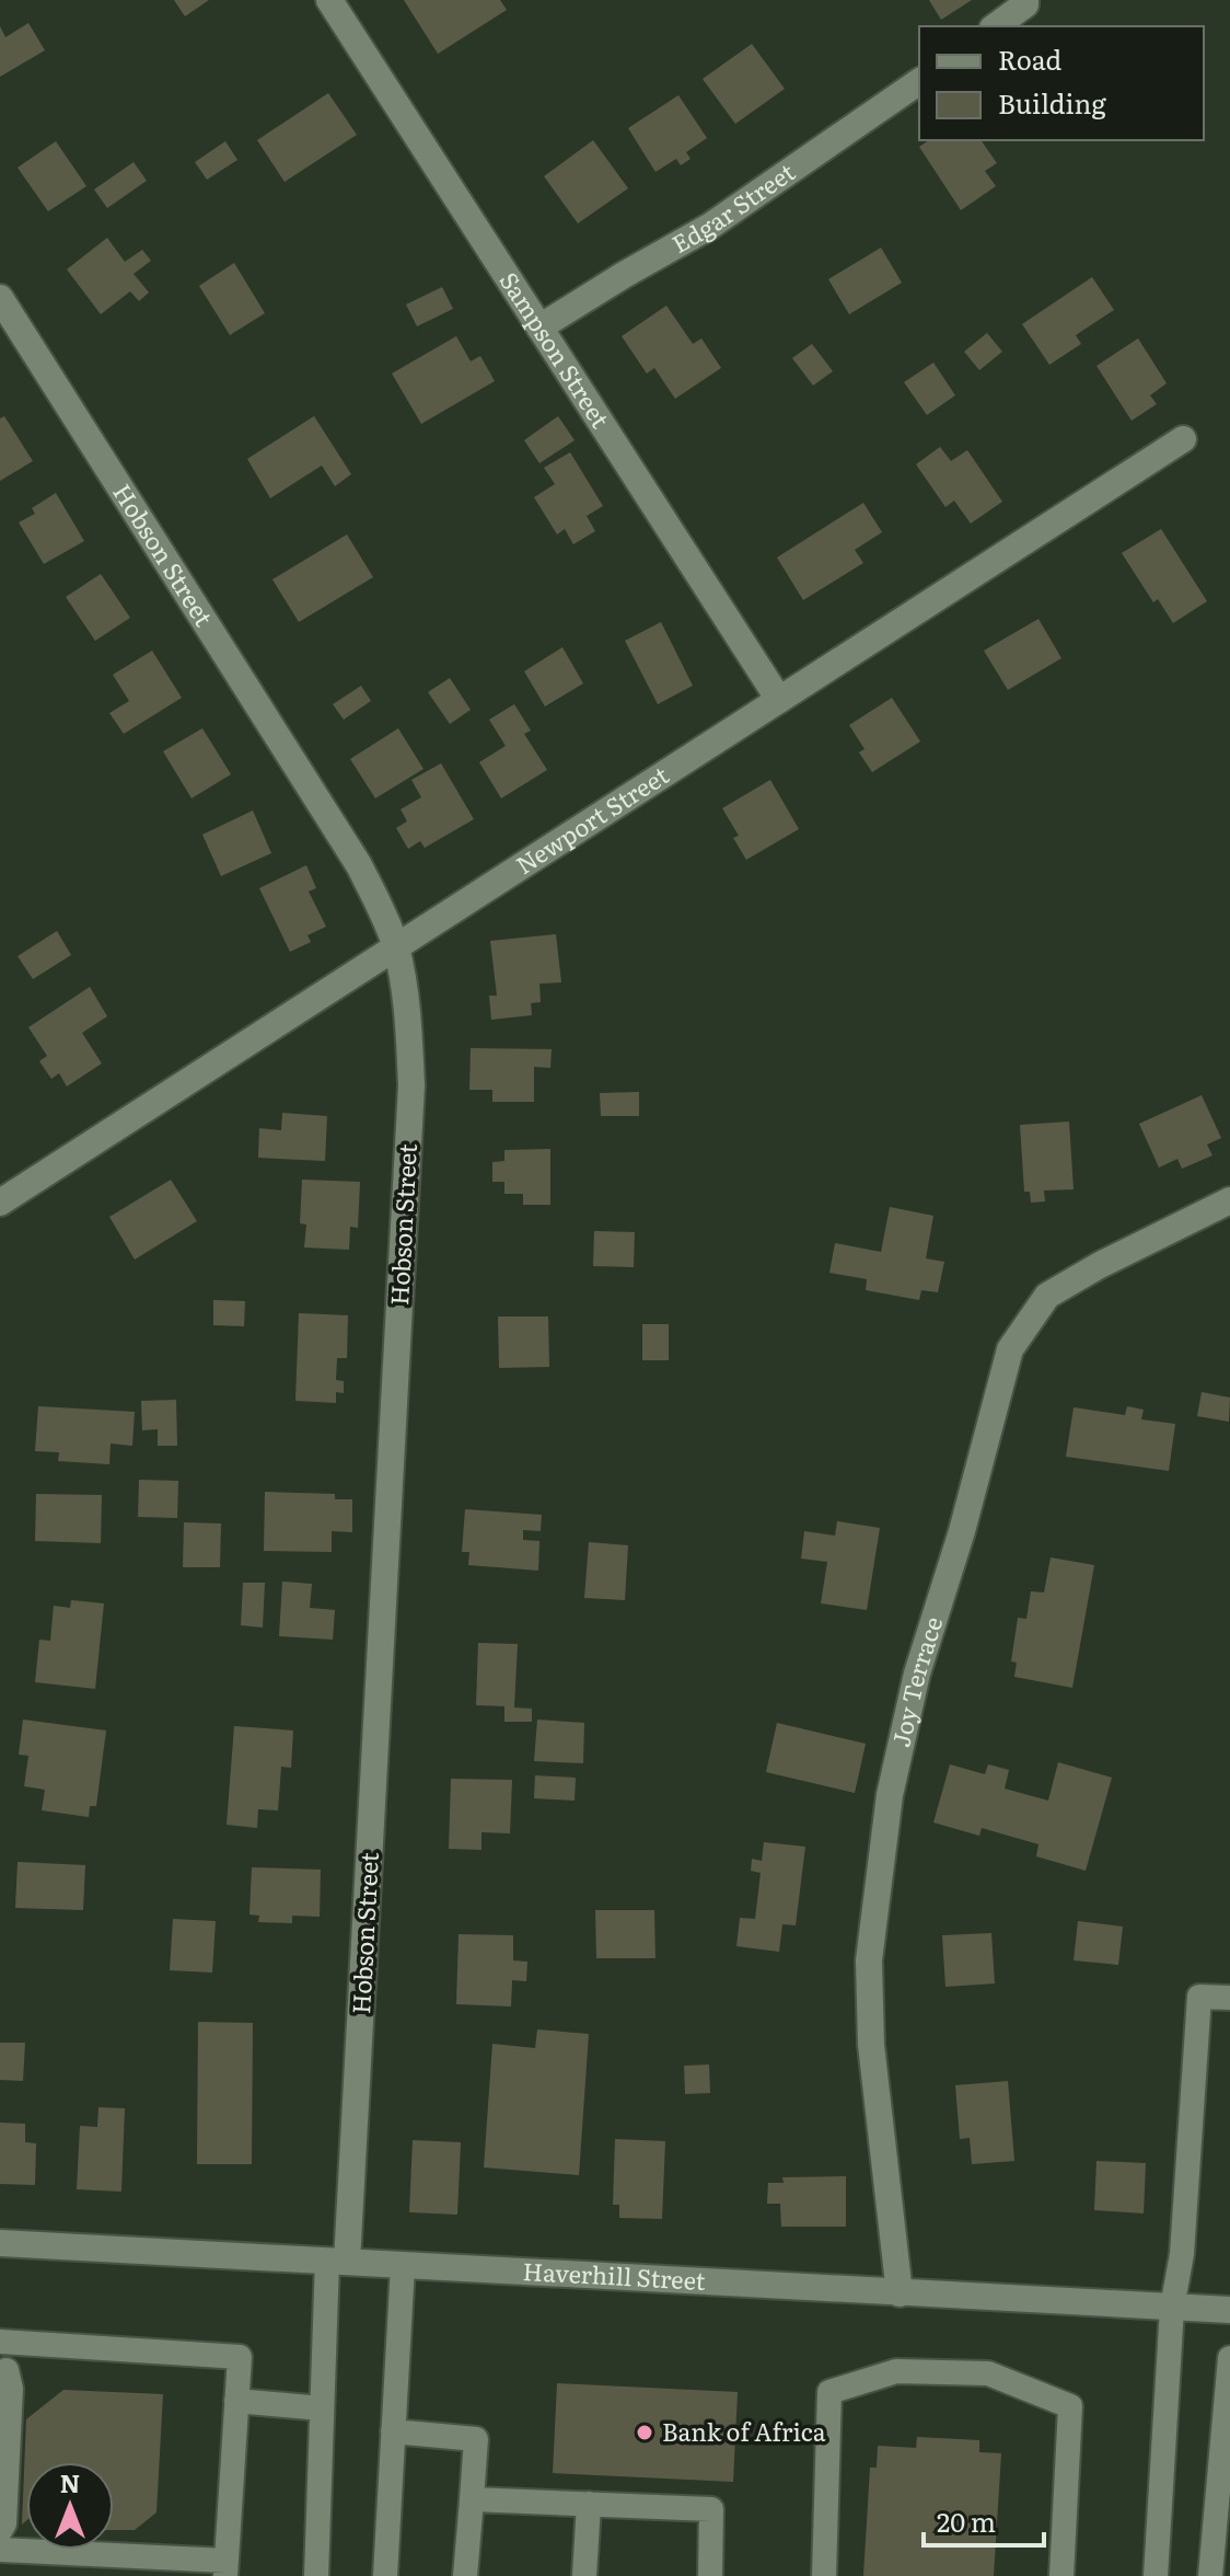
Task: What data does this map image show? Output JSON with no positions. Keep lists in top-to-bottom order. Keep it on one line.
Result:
{"streets":{"street":["Edgar Street","Sampson Street","Hobson Street","Newport Street","Joy Terrace","Haverhill Street"]},"crossings":[["Edgar Street","Sampson Street"],["Sampson Street","Newport Street"],["Hobson Street","Newport Street"],["Hobson Street","Haverhill Street"],["Joy Terrace","Haverhill Street"]],"places":["Bank of Africa"],"legend":["Road","Building"],"scale_bar":"20 m","north":"top"}
